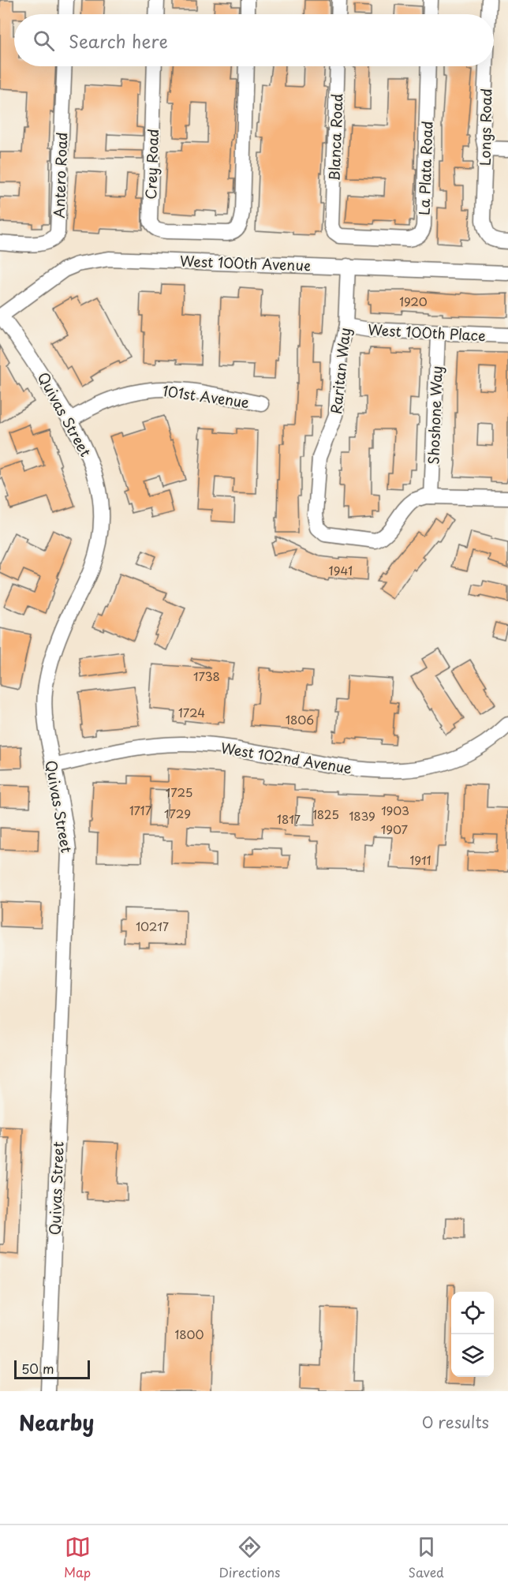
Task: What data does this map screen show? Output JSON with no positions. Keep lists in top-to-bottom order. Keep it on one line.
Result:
{"streets":{"street":["Longs Road","Blanca Road","Crey Road","La Plata Road","Antero Road","West 100th Avenue","West 100th Place","Raritan Way","101st Avenue","Quivas Street","Shoshone Way","West 102nd Avenue"]},"crossings":[["Blanca Road","La Plata Road"],["West 100th Avenue","Raritan Way"],["West 100th Avenue","Quivas Street"],["West 100th Place","Raritan Way"],["West 100th Place","Shoshone Way"],["Raritan Way","Shoshone Way"],["101st Avenue","Quivas Street"],["Quivas Street","West 102nd Avenue"]],"house_numbers":["1920","1941","1738","1724","1806","1725","1717","1903","1729","1825","1839","1817","1907","1911","10217","1800"],"scale_bar":"50 m","page":{"search":"Search here","scale":"50 m","heading":["Nearby","0 results"],"nav":["Map","Directions","Saved"]}}
